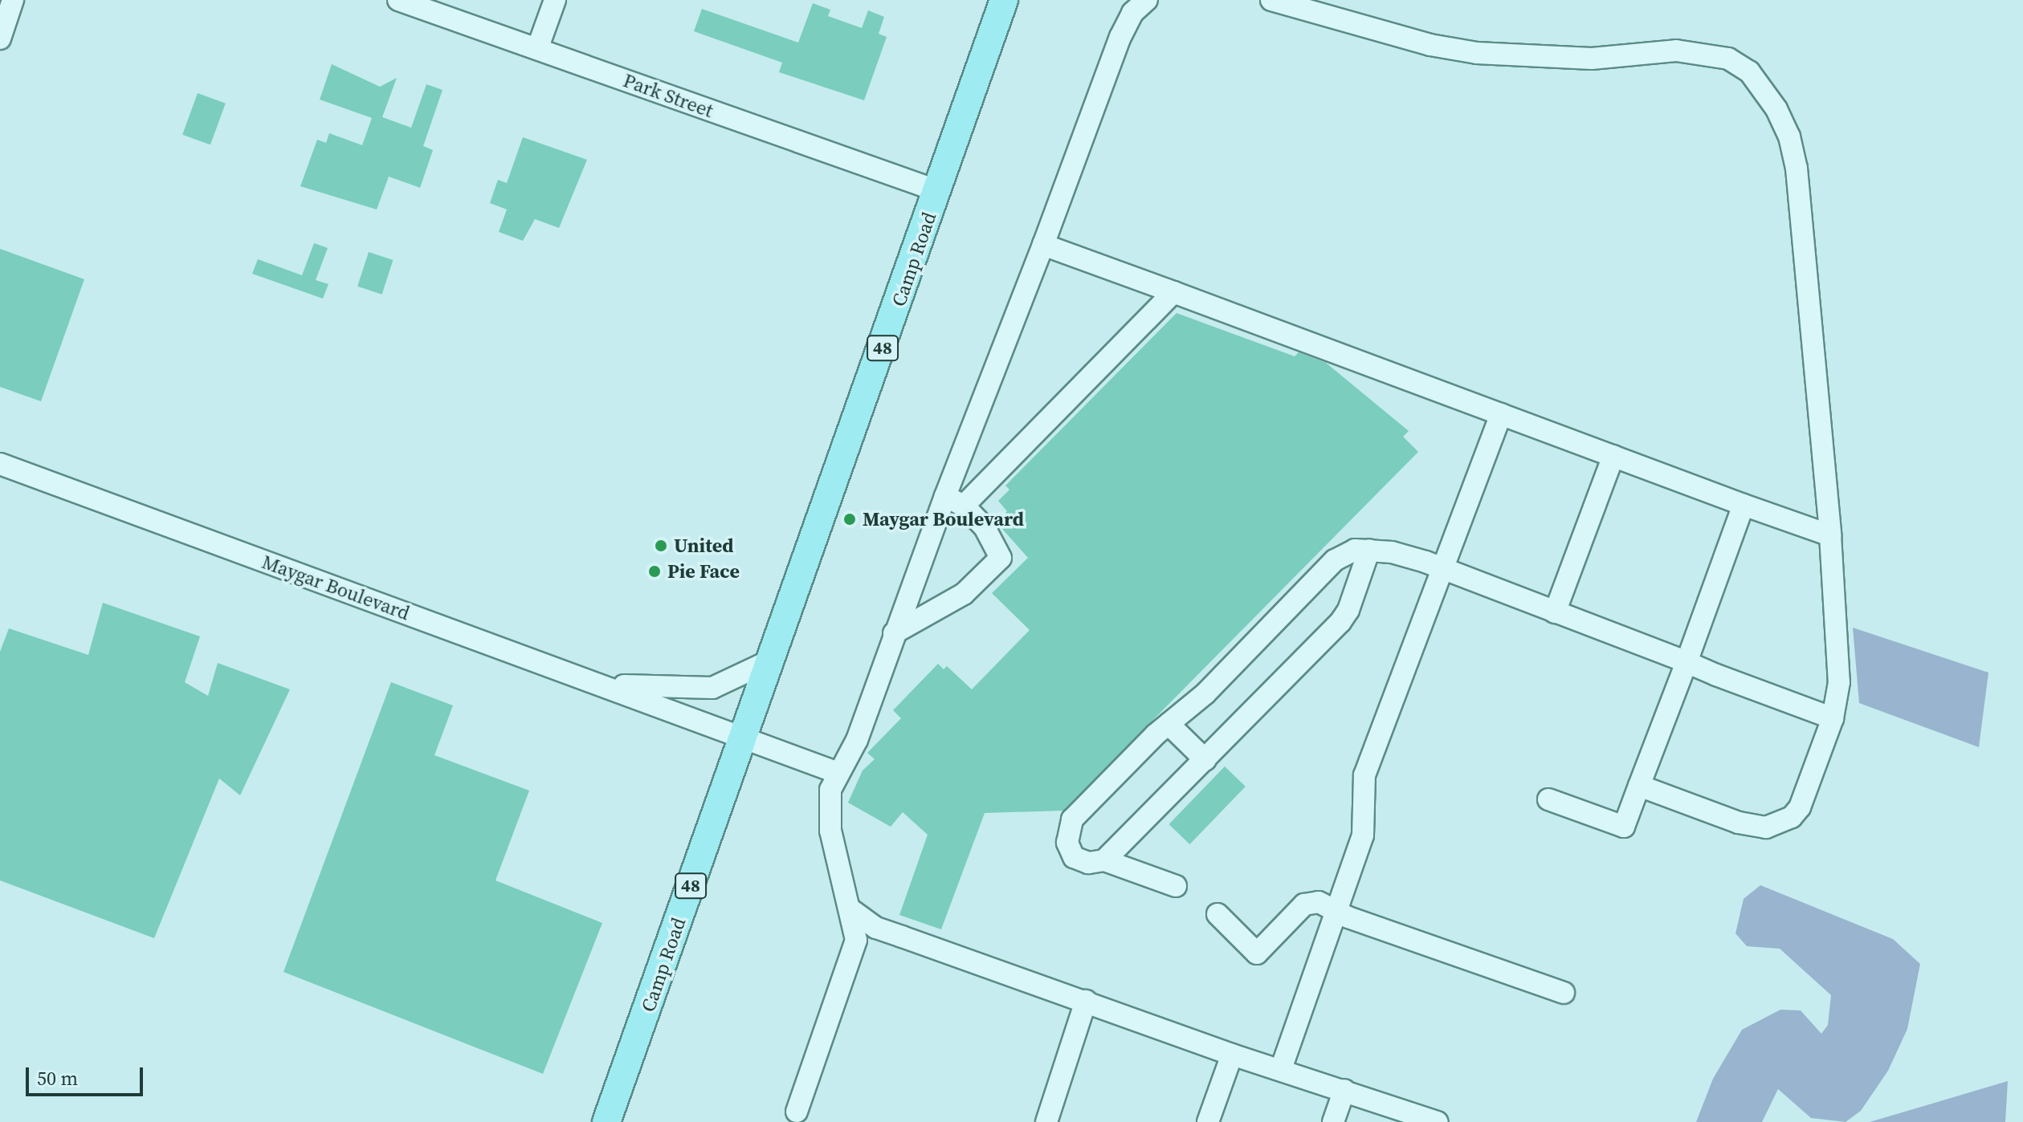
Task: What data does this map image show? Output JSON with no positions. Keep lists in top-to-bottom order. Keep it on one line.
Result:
{"streets":{"main road":["Camp Road","48"],"street":["Park Street","Maygar Boulevard"]},"crossings":[["Park Street","Camp Road"],["Camp Road","Maygar Boulevard"]],"places":["Maygar Boulevard","United","Pie Face"],"scale_bar":"50 m"}
